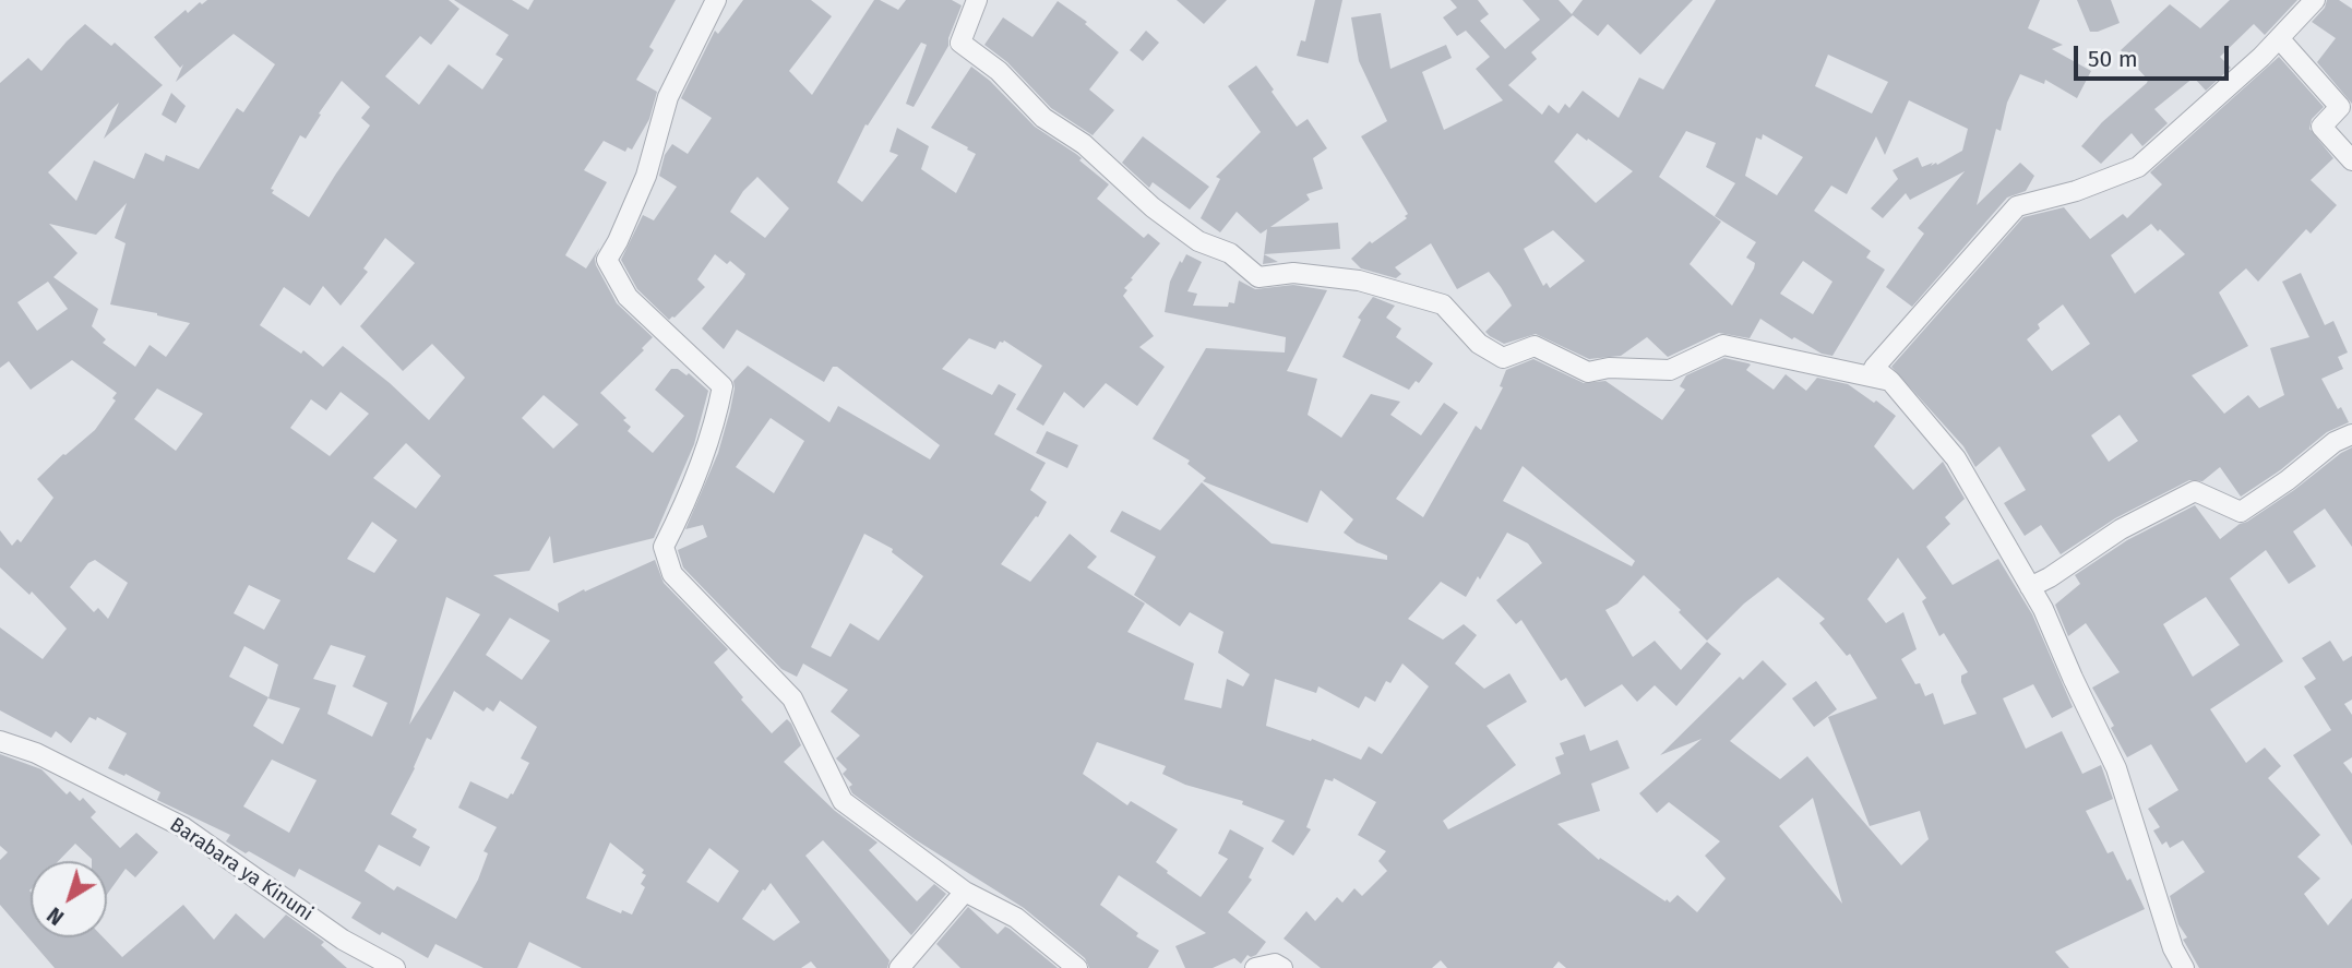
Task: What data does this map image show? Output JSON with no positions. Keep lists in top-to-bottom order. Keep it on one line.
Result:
{"streets":{"street":["Barabara ya Kinuni"]},"scale_bar":"50 m","north":"bottom left"}
